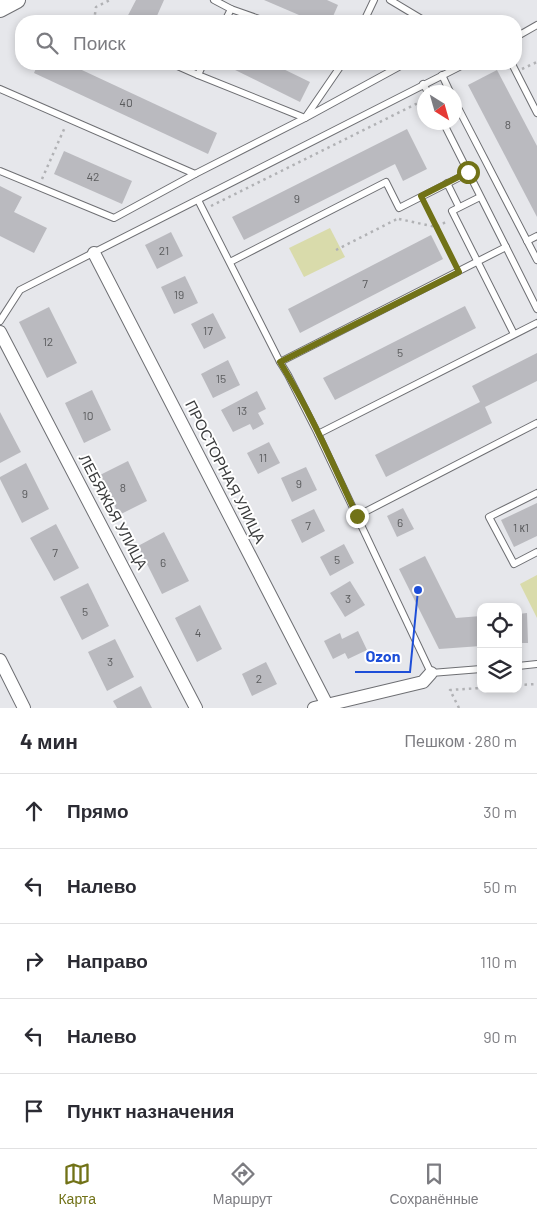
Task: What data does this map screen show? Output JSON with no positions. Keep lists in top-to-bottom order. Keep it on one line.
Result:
{"streets":{"street":["ПРОСТОРНАЯ УЛИЦА","ЛЕБЯЖЬЯ УЛИЦА"]},"places":["Ozon"],"house_numbers":["40","8","42","9","21","7","19","17","12","5","15","13","10","11","9","8","9","6","7","1 к1","7","5","6","3","5","4","3","2"],"north":"bottom right","page":{"search":"Поиск","heading":["4 мин","Пешком · 280 m"],"list":[["Прямо","30 m"],["Налево","50 m"],["Направо","110 m"],["Налево","90 m"],"Пункт назначения"],"nav":["Карта","Маршрут","Сохранённые"]}}
